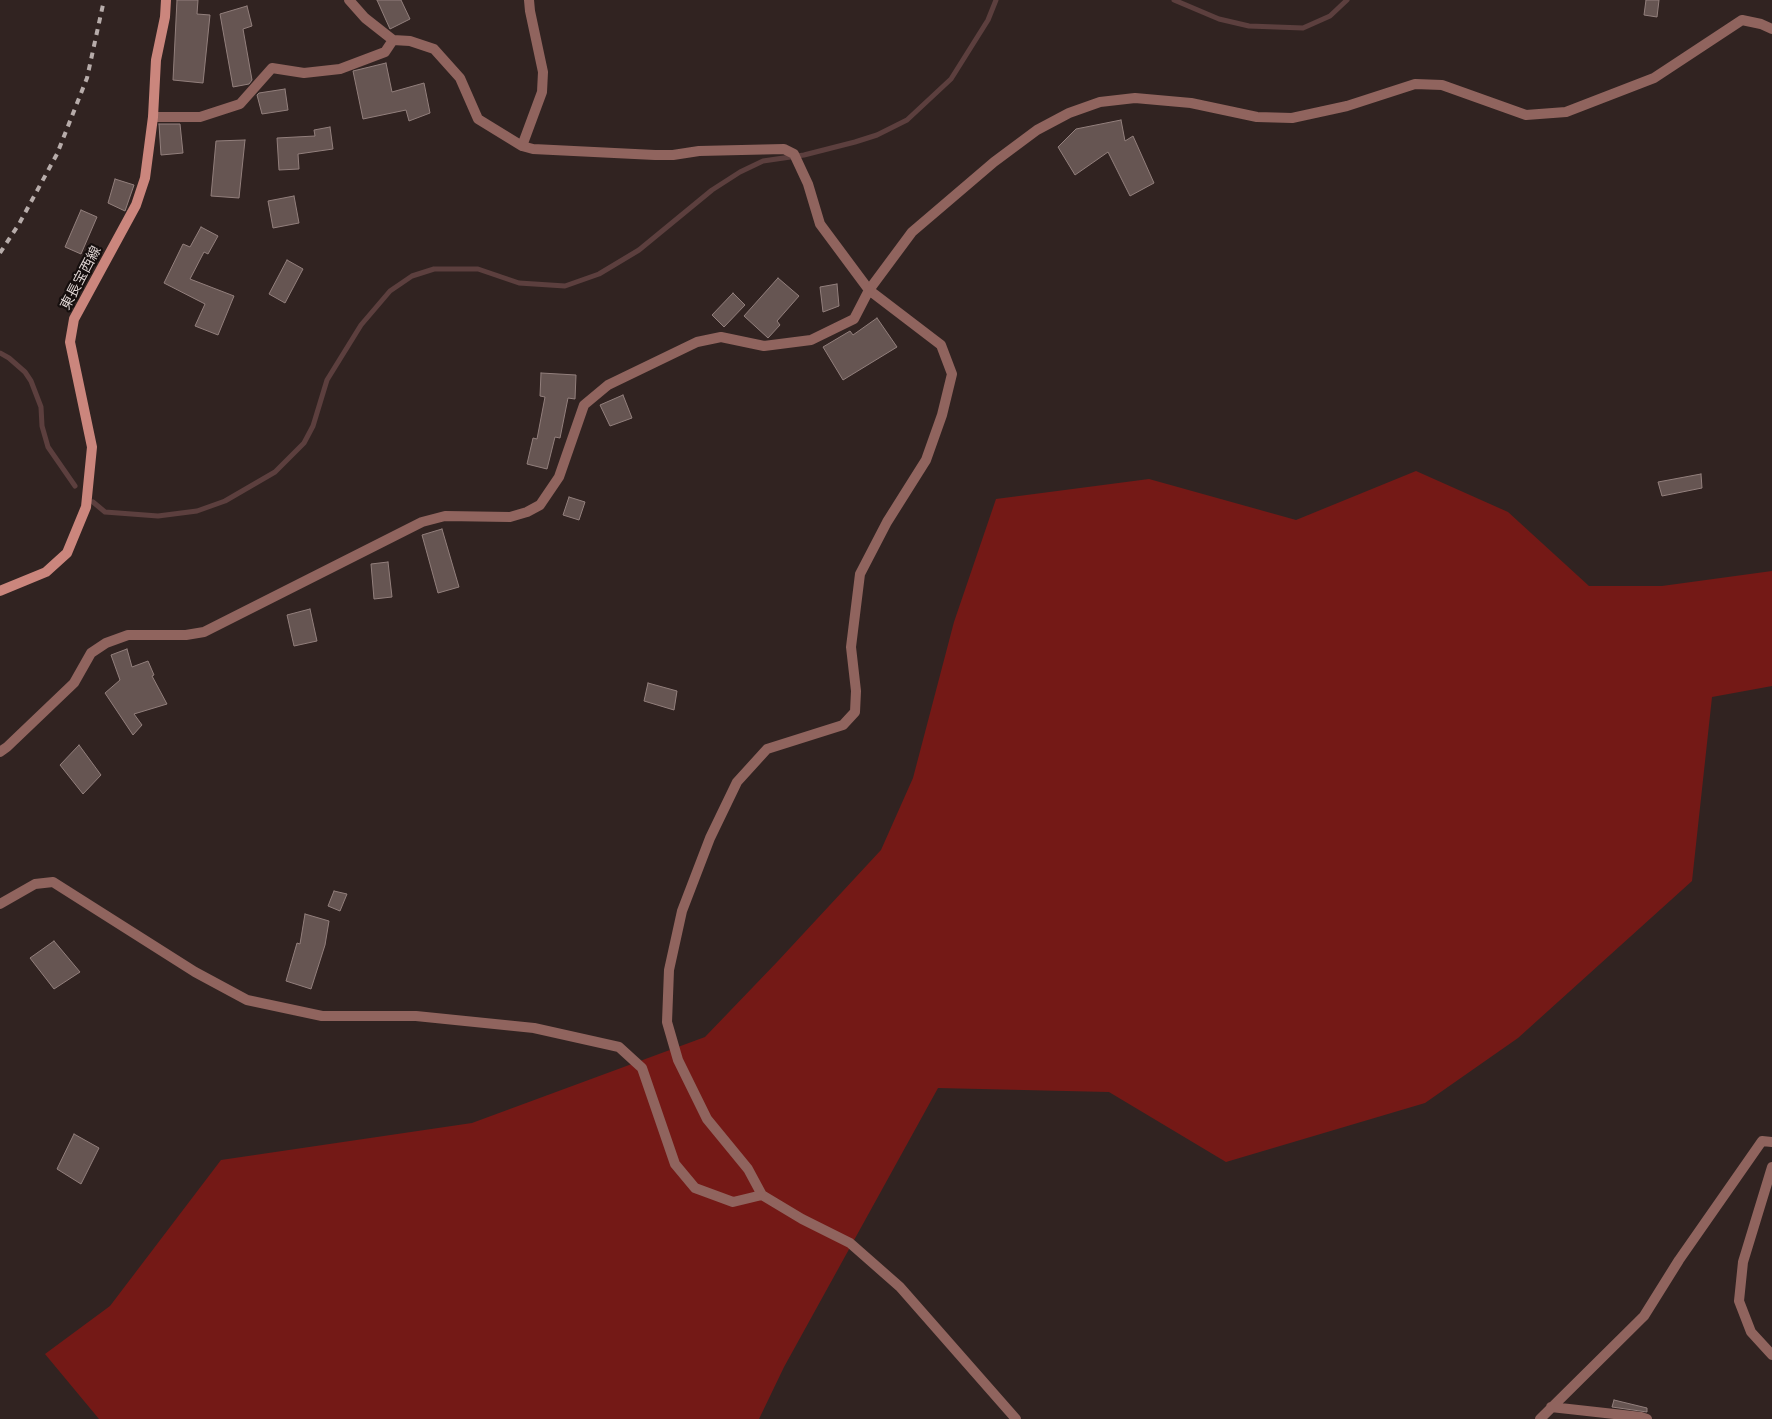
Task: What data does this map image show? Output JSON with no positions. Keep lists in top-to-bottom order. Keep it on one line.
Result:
{"streets":{"main road":["東長宝西線"]}}
